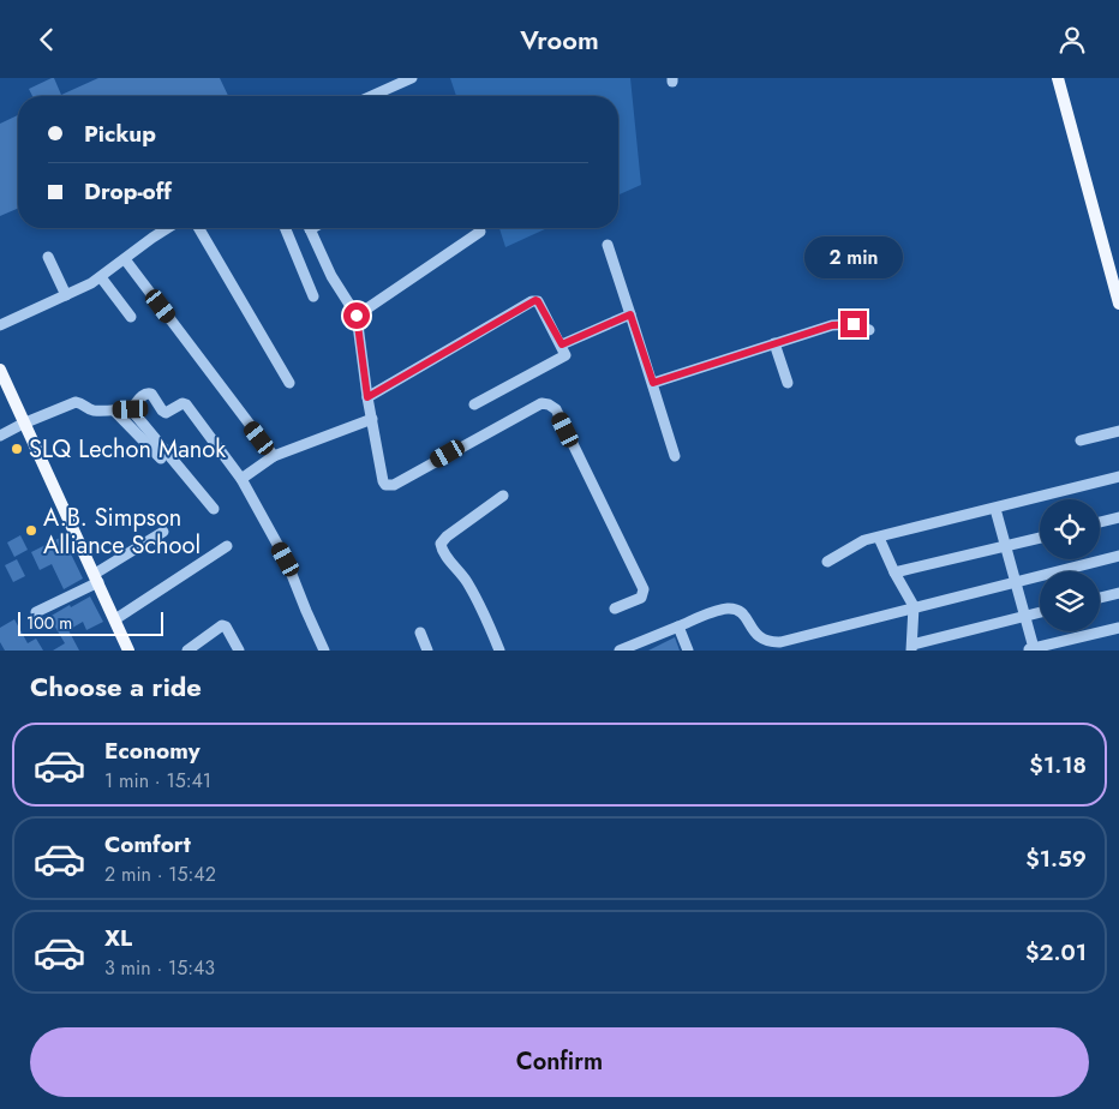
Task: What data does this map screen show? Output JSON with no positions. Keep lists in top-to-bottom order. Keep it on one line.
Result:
{"places":["SLQ Lechon Manok","A.B. Simpson Alliance School"],"scale_bar":"100 m","page":{"header":"Vroom","banner":["Pickup","Drop-off"],"bubble":"2 min","scale":"100 m","heading":"Choose a ride","list":[{"name":"Economy","note":"1 min · 15:41","value":"$1.18"},{"name":"Comfort","note":"2 min · 15:42","value":"$1.59"},{"name":"XL","note":"3 min · 15:43","value":"$2.01"}],"buttons":"Confirm"}}
